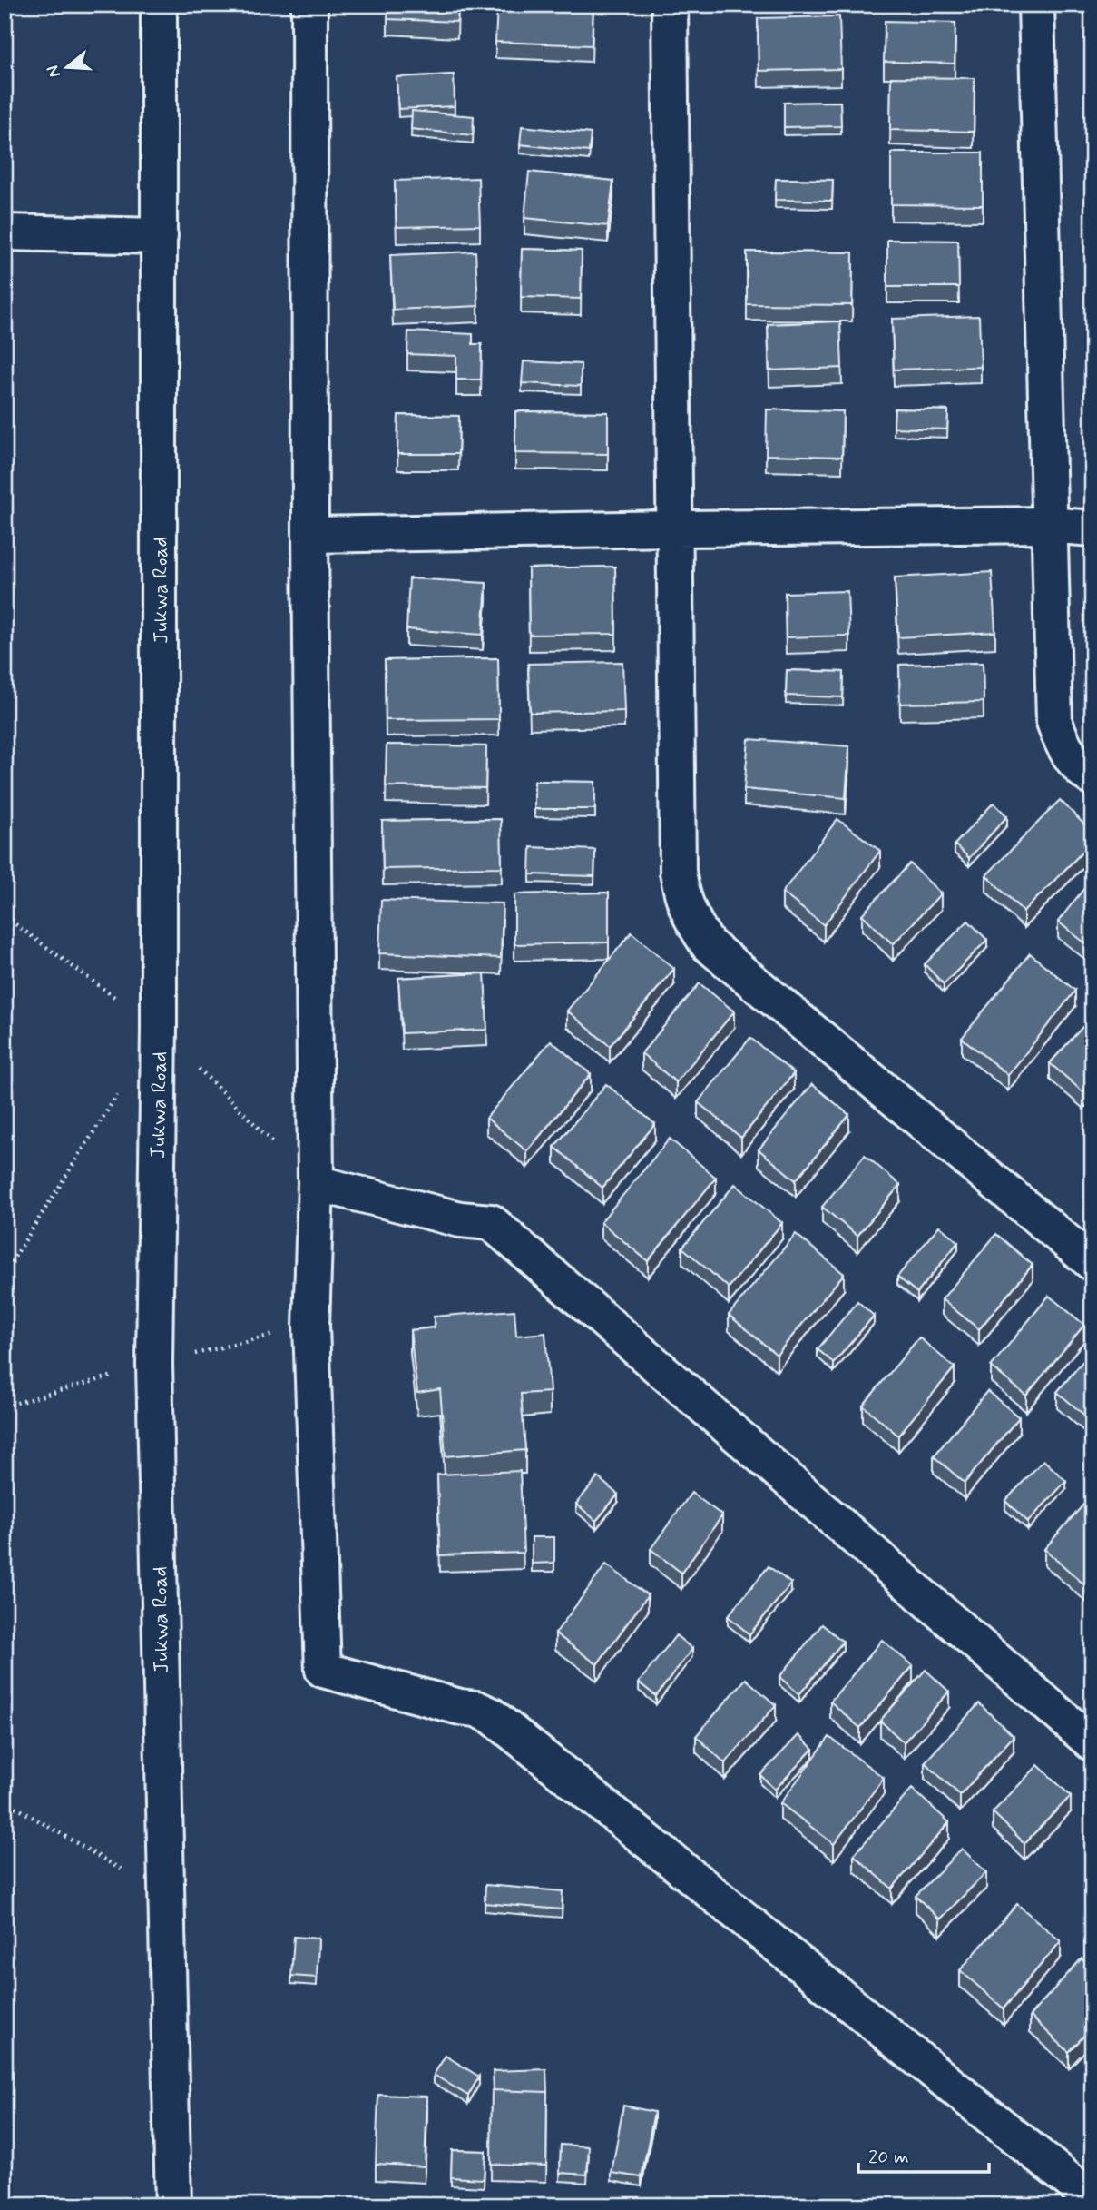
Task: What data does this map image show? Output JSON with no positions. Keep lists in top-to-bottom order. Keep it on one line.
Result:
{"streets":{"street":["Jukwa Road"]},"scale_bar":"20 m","north":"left"}
